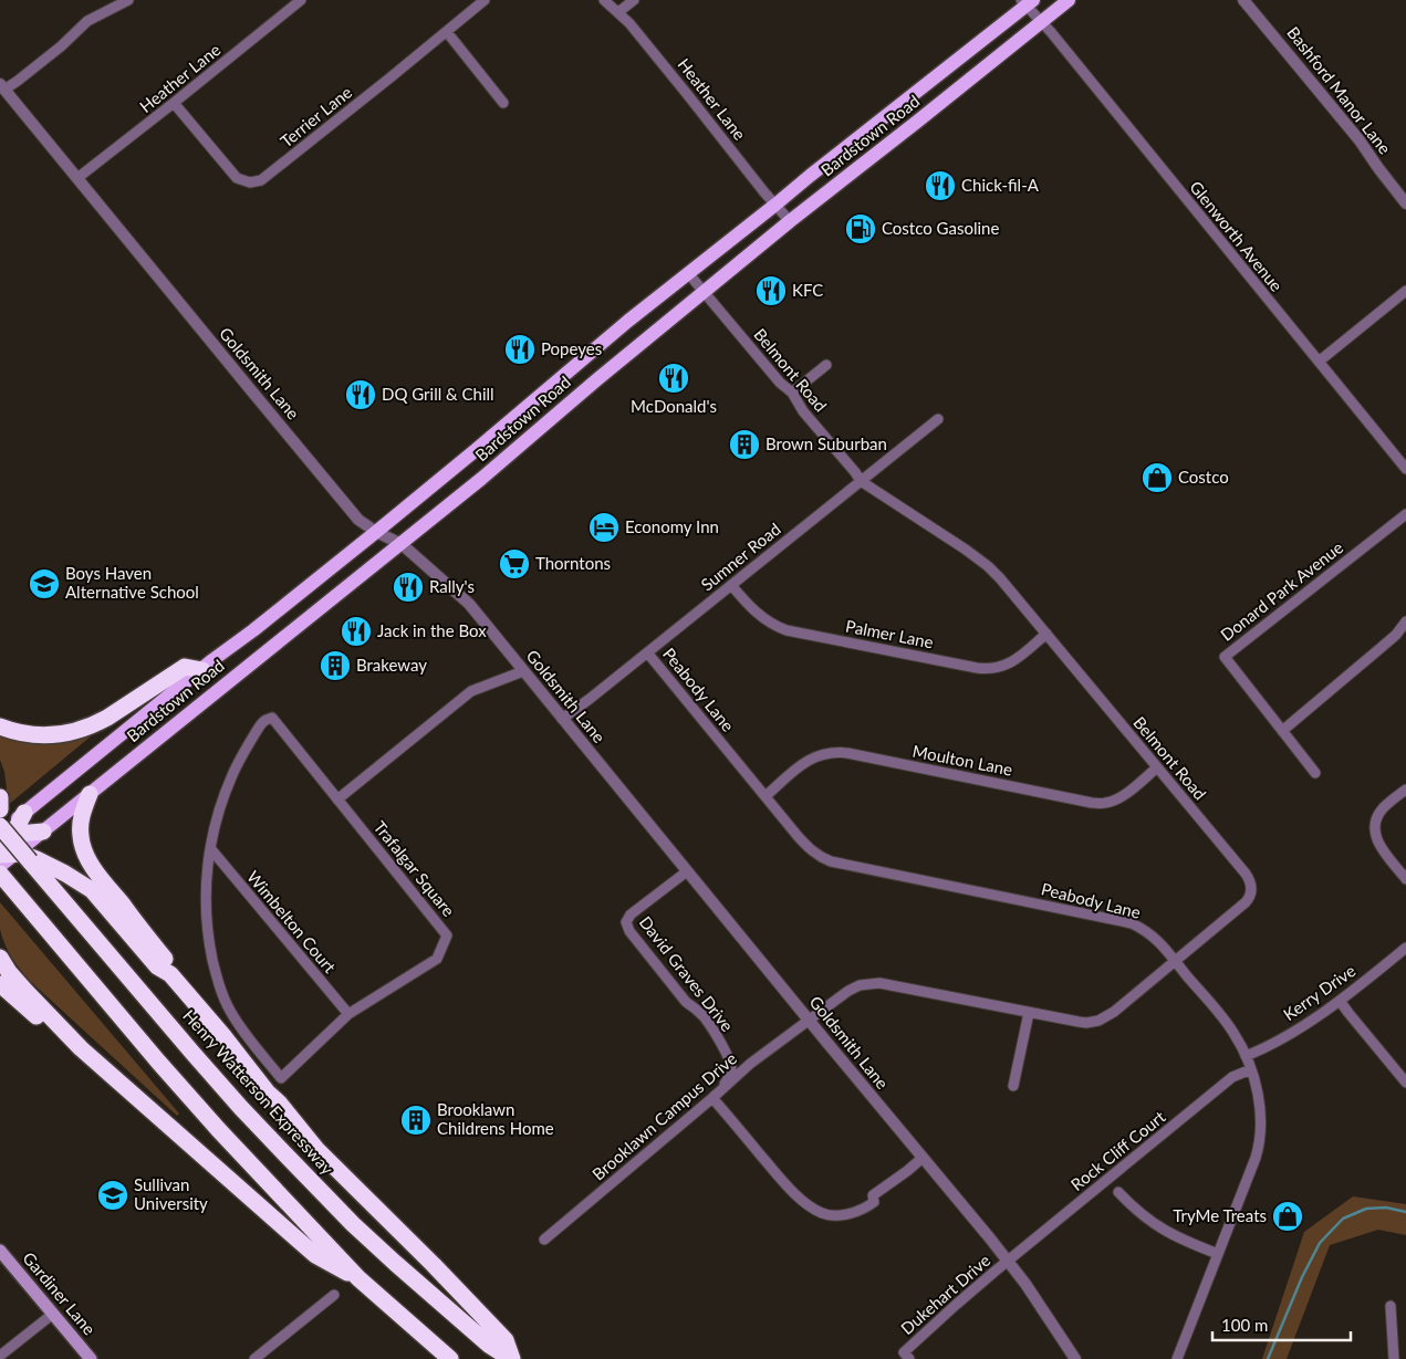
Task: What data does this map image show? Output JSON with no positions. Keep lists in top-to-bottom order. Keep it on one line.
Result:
{"streets":{"highway":["Henry Watterson Expressway"],"main road":["Bardstown Road","Gardiner Lane"],"street":["Heather Lane","Bashford Manor Lane","Terrier Lane","Glenworth Avenue","Belmont Road","Goldsmith Lane","Sumner Road","Donard Park Avenue","Palmer Lane","Peabody Lane","Moulton Lane","Trafalgar Square","Wimbelton Court","David Graves Drive","Kerry Drive","Brooklawn Campus Drive","Rock Cliff Court","Dukehart Drive"]},"crossings":[["Heather Lane","Terrier Lane"],["Heather Lane","Bardstown Road"],["Heather Lane","Goldsmith Lane"],["Bardstown Road","Glenworth Avenue"],["Bardstown Road","Belmont Road"],["Bardstown Road","Goldsmith Lane"],["Belmont Road","Goldsmith Lane"],["Belmont Road","Sumner Road"],["Belmont Road","Palmer Lane"],["Belmont Road","Peabody Lane"],["Belmont Road","Moulton Lane"],["Belmont Road","Brooklawn Campus Drive"],["Goldsmith Lane","Sumner Road"],["Goldsmith Lane","David Graves Drive"],["Goldsmith Lane","Brooklawn Campus Drive"],["Goldsmith Lane","Rock Cliff Court"],["Goldsmith Lane","Dukehart Drive"],["Sumner Road","Palmer Lane"],["Sumner Road","Peabody Lane"],["Peabody Lane","Moulton Lane"],["Peabody Lane","Kerry Drive"],["Peabody Lane","Rock Cliff Court"],["Trafalgar Square","Wimbelton Court"],["David Graves Drive","Brooklawn Campus Drive"],["Rock Cliff Court","Dukehart Drive"]],"places":{"restaurant":["Chick-fil-A","KFC","Popeyes","McDonald's","DQ Grill & Chill","Rally's","Jack in the Box"],"fuel station":["Costco Gasoline"],"building":["Brown Suburban","Brakeway","Brooklawn Childrens Home"],"shop":["Costco","TryMe Treats"],"hotel":["Economy Inn"],"supermarket":["Thorntons"],"school or university":["Boys Haven Alternative School","Sullivan University"]},"scale_bar":"100 m"}
